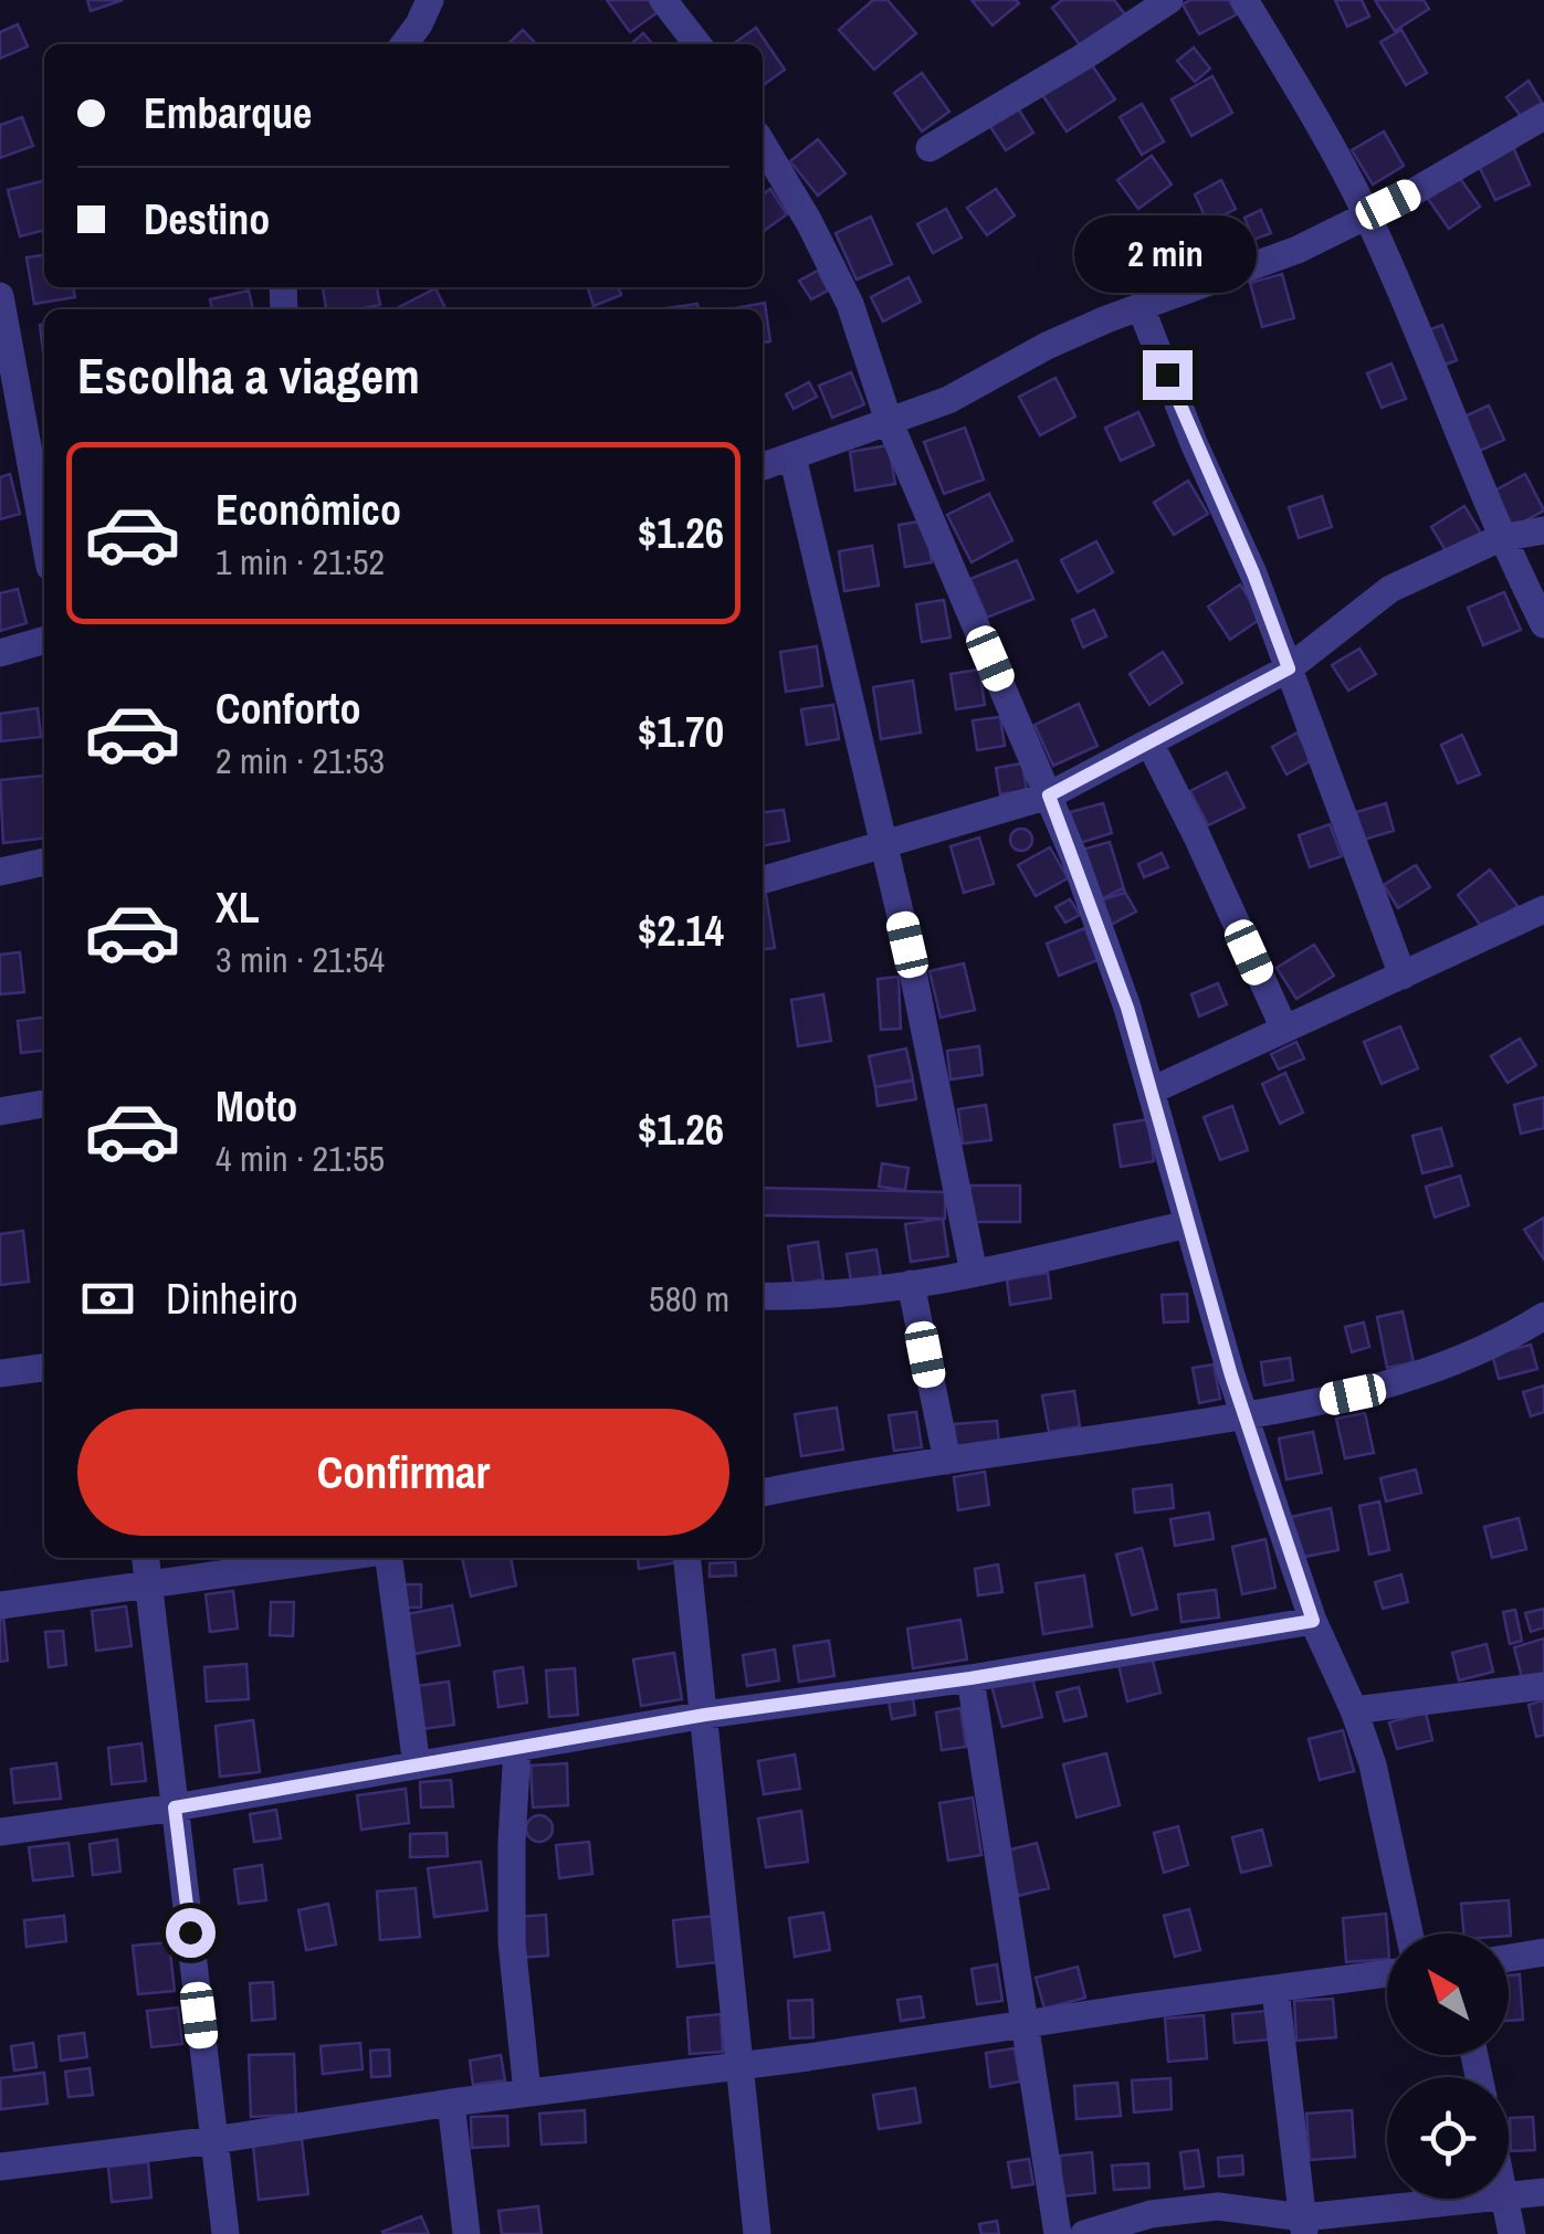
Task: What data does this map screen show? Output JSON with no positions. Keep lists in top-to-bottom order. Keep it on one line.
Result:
{"north":"top left","page":{"banner":["Embarque","Destino"],"bubble":"2 min","heading":"Escolha a viagem","list":[{"name":"Econômico","note":"1 min · 21:52","value":"$1.26"},{"name":"Conforto","note":"2 min · 21:53","value":"$1.70"},{"name":"XL","note":"3 min · 21:54","value":"$2.14"},{"name":"Moto","note":"4 min · 21:55","value":"$1.26"}],"pay":["Dinheiro","580 m"],"buttons":"Confirmar"}}
